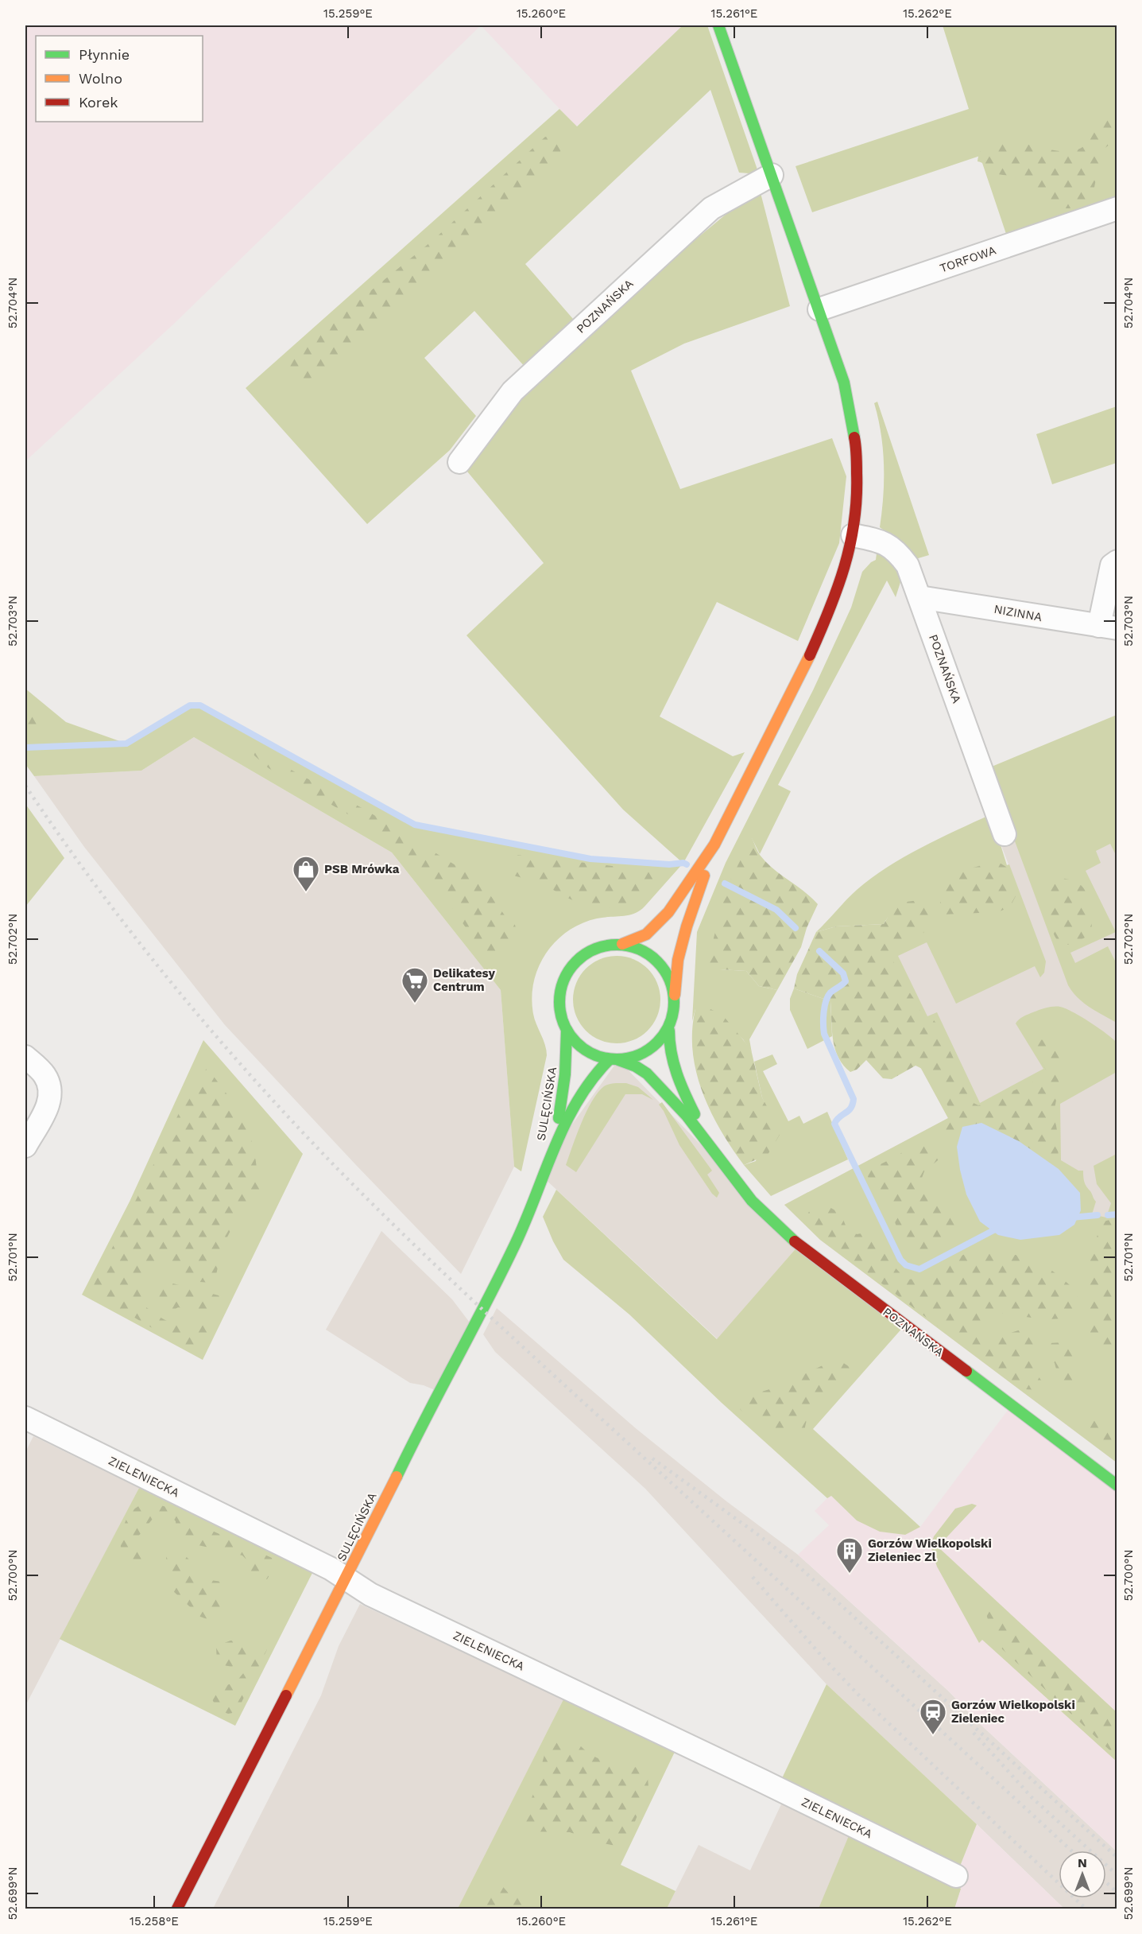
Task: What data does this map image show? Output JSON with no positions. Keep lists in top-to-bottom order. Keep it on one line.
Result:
{"streets":{"main road":["POZNAŃSKA","SULĘCIŃSKA"],"street":["TORFOWA","NIZINNA","ZIELENIECKA"]},"crossings":[["POZNAŃSKA","NIZINNA"],["POZNAŃSKA","SULĘCIŃSKA"],["SULĘCIŃSKA","ZIELENIECKA"]],"places":{"shop":["PSB Mrówka"],"supermarket":["Delikatesy Centrum"],"building":["Gorzów Wielkopolski Zieleniec Zl"],"station":["Gorzów Wielkopolski Zieleniec"]},"legend":["Płynnie","Wolno","Korek"],"north":"top","coordinates":["15.259°E","15.260°E","15.261°E","15.262°E","52.704°N","52.703°N","52.702°N","52.701°N","52.700°N","52.699°N","15.258°E"]}
